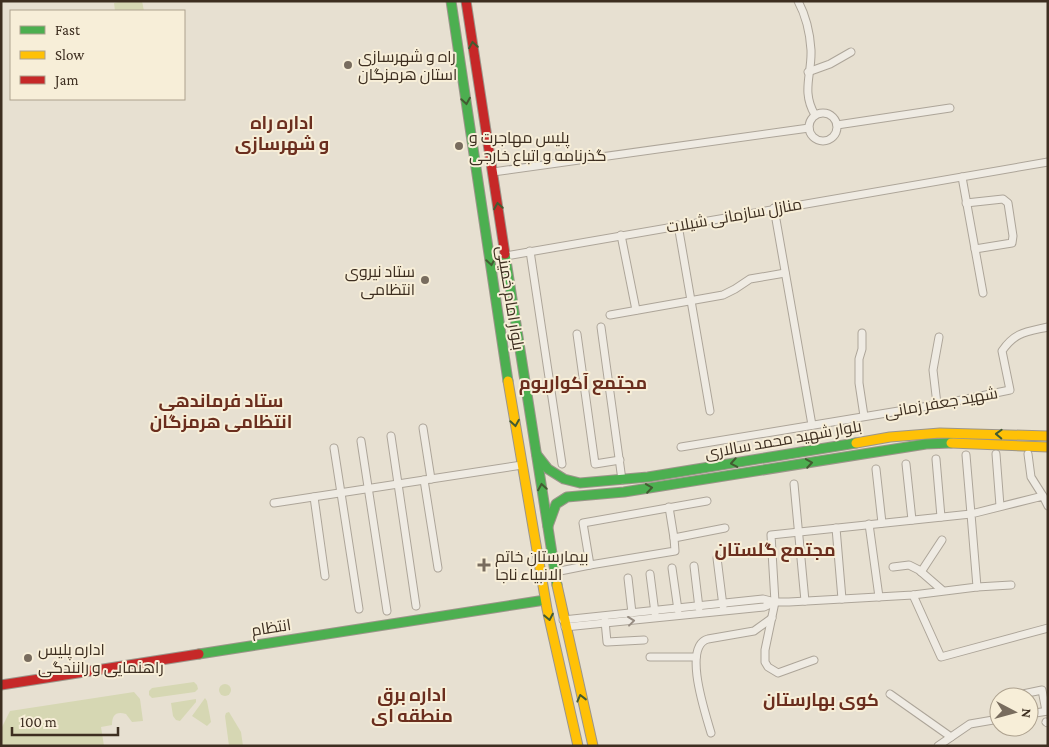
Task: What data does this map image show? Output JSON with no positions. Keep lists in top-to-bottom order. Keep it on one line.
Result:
{"streets":{"main road":["بلوار امام خمینی","بلوار شهید محمد سالاری","انتظام"],"street":["منازل سازمانی شیلات","شهید جعفر زمانی"]},"crossings":[["منازل سازمانی شیلات","بلوار امام خمینی"],["بلوار امام خمینی","بلوار شهید محمد سالاری"],["بلوار امام خمینی","انتظام"]],"districts":["اداره راه و شهرسازی","مجتمع آکواریوم","ستاد فرماندهی انتظامی هرمزگان","مجتمع گلستان","اداره برق منطقه ای","کوی بهارستان"],"places":{"other":["راه و شهرسازی استان هرمزگان","پلیس مهاجرت و گذرنامه و اتباع خارجى","ستاد نیروی انتظامی","اداره پلیس راهنمایی و رانندگی"],"health":["بیمارستان خاتم الانبیاء ناجا"]},"legend":["Fast","Slow","Jam"],"scale_bar":"100 m","north":"right"}
